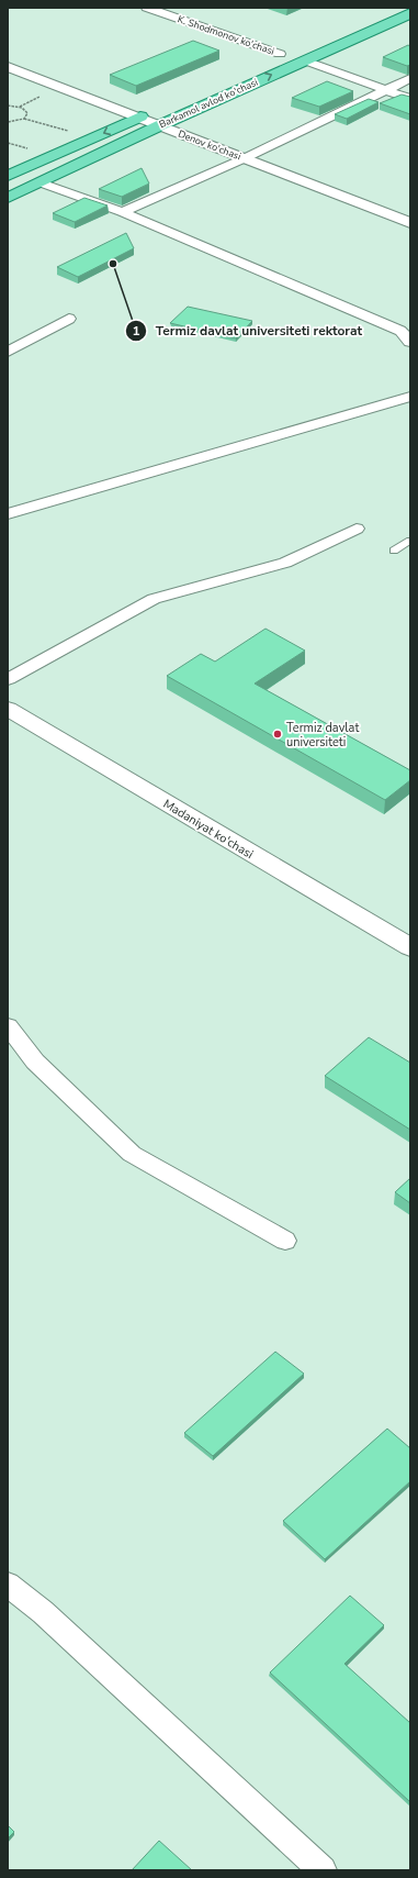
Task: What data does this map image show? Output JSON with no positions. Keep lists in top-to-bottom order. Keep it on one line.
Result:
{"streets":{"main road":["Barkamol avlod ko'chasi"],"street":["K. Shodmonov ko'chasi","Denov ko'chasi","Madaniyat ko'chasi"]},"crossings":[["K. Shodmonov ko'chasi","Barkamol avlod ko'chasi"],["Barkamol avlod ko'chasi","Denov ko'chasi"]],"places":["Termiz davlat universiteti rektorat","Termiz davlat universiteti"]}
